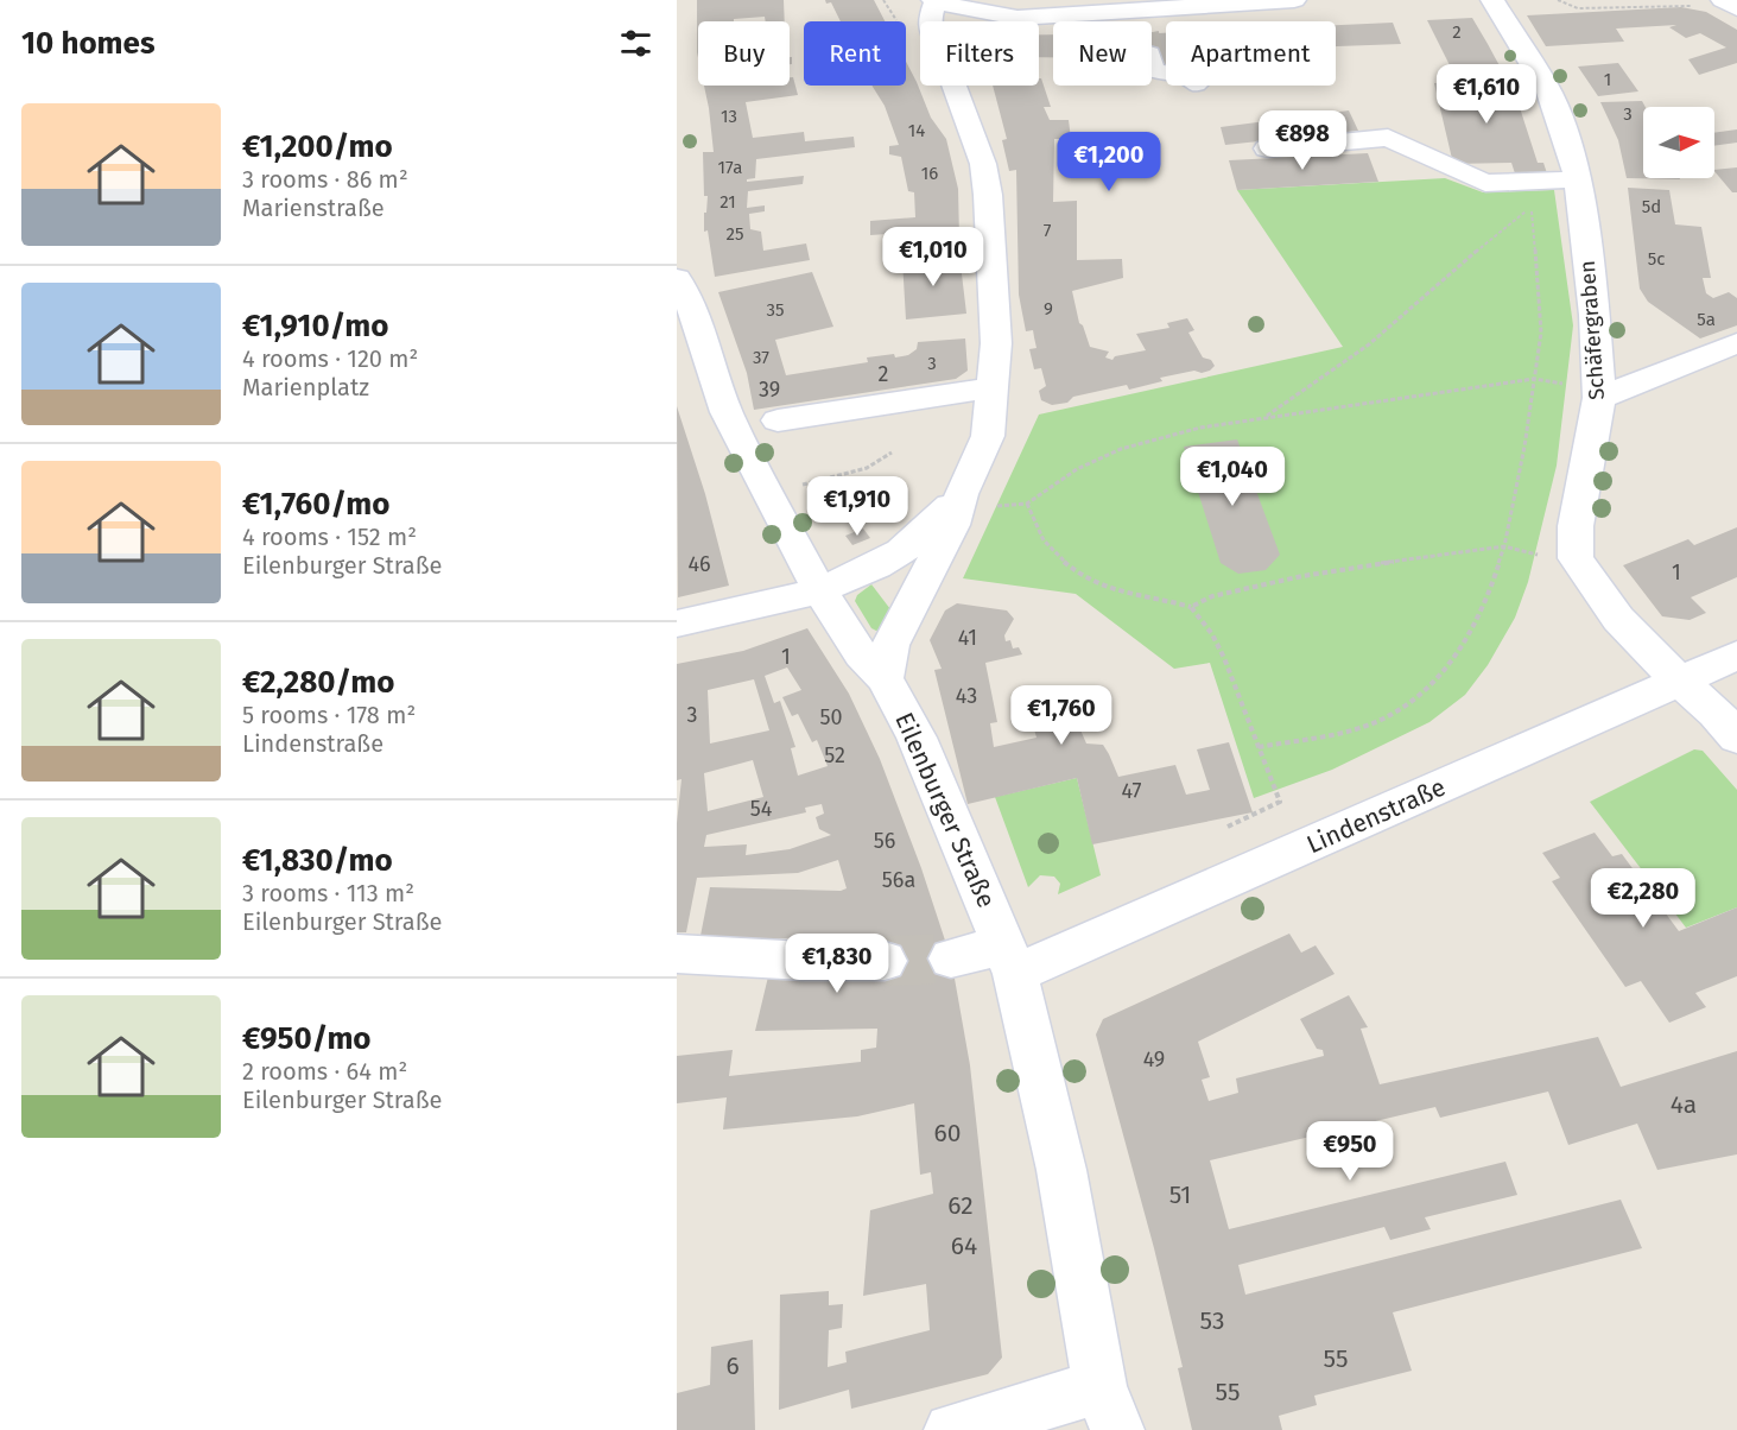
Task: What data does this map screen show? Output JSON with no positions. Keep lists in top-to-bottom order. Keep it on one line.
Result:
{"streets":{"street":["Schäfergraben","Eilenburger Straße","Lindenstraße"]},"crossings":[["Eilenburger Straße","Lindenstraße"]],"house_numbers":["2","1","3","13","14","17a","16","21","5d","7","25","5c","9","35","5a","37","3","2","39","46","1","41","1","43","3","50","52","47","54","56","56a","49","4a","60","51","62","64","53","55","6","55"],"north":"right","page":{"heading":"10 homes","chip":["Buy","Rent","Filters","New","Apartment"],"price":["€1,610","€898","€1,200","€1,010","€1,040","€1,910","€1,760","€2,280","€1,830","€950"],"list":[{"name":"€1,200/mo","note":"3 rooms · 86 m² · Marienstraße"},{"name":"€1,910/mo","note":"4 rooms · 120 m² · Marienplatz"},{"name":"€1,760/mo","note":"4 rooms · 152 m² · Eilenburger Straße"},{"name":"€2,280/mo","note":"5 rooms · 178 m² · Lindenstraße"},{"name":"€1,830/mo","note":"3 rooms · 113 m² · Eilenburger Straße"},{"name":"€950/mo","note":"2 rooms · 64 m² · Eilenburger Straße"}]}}
